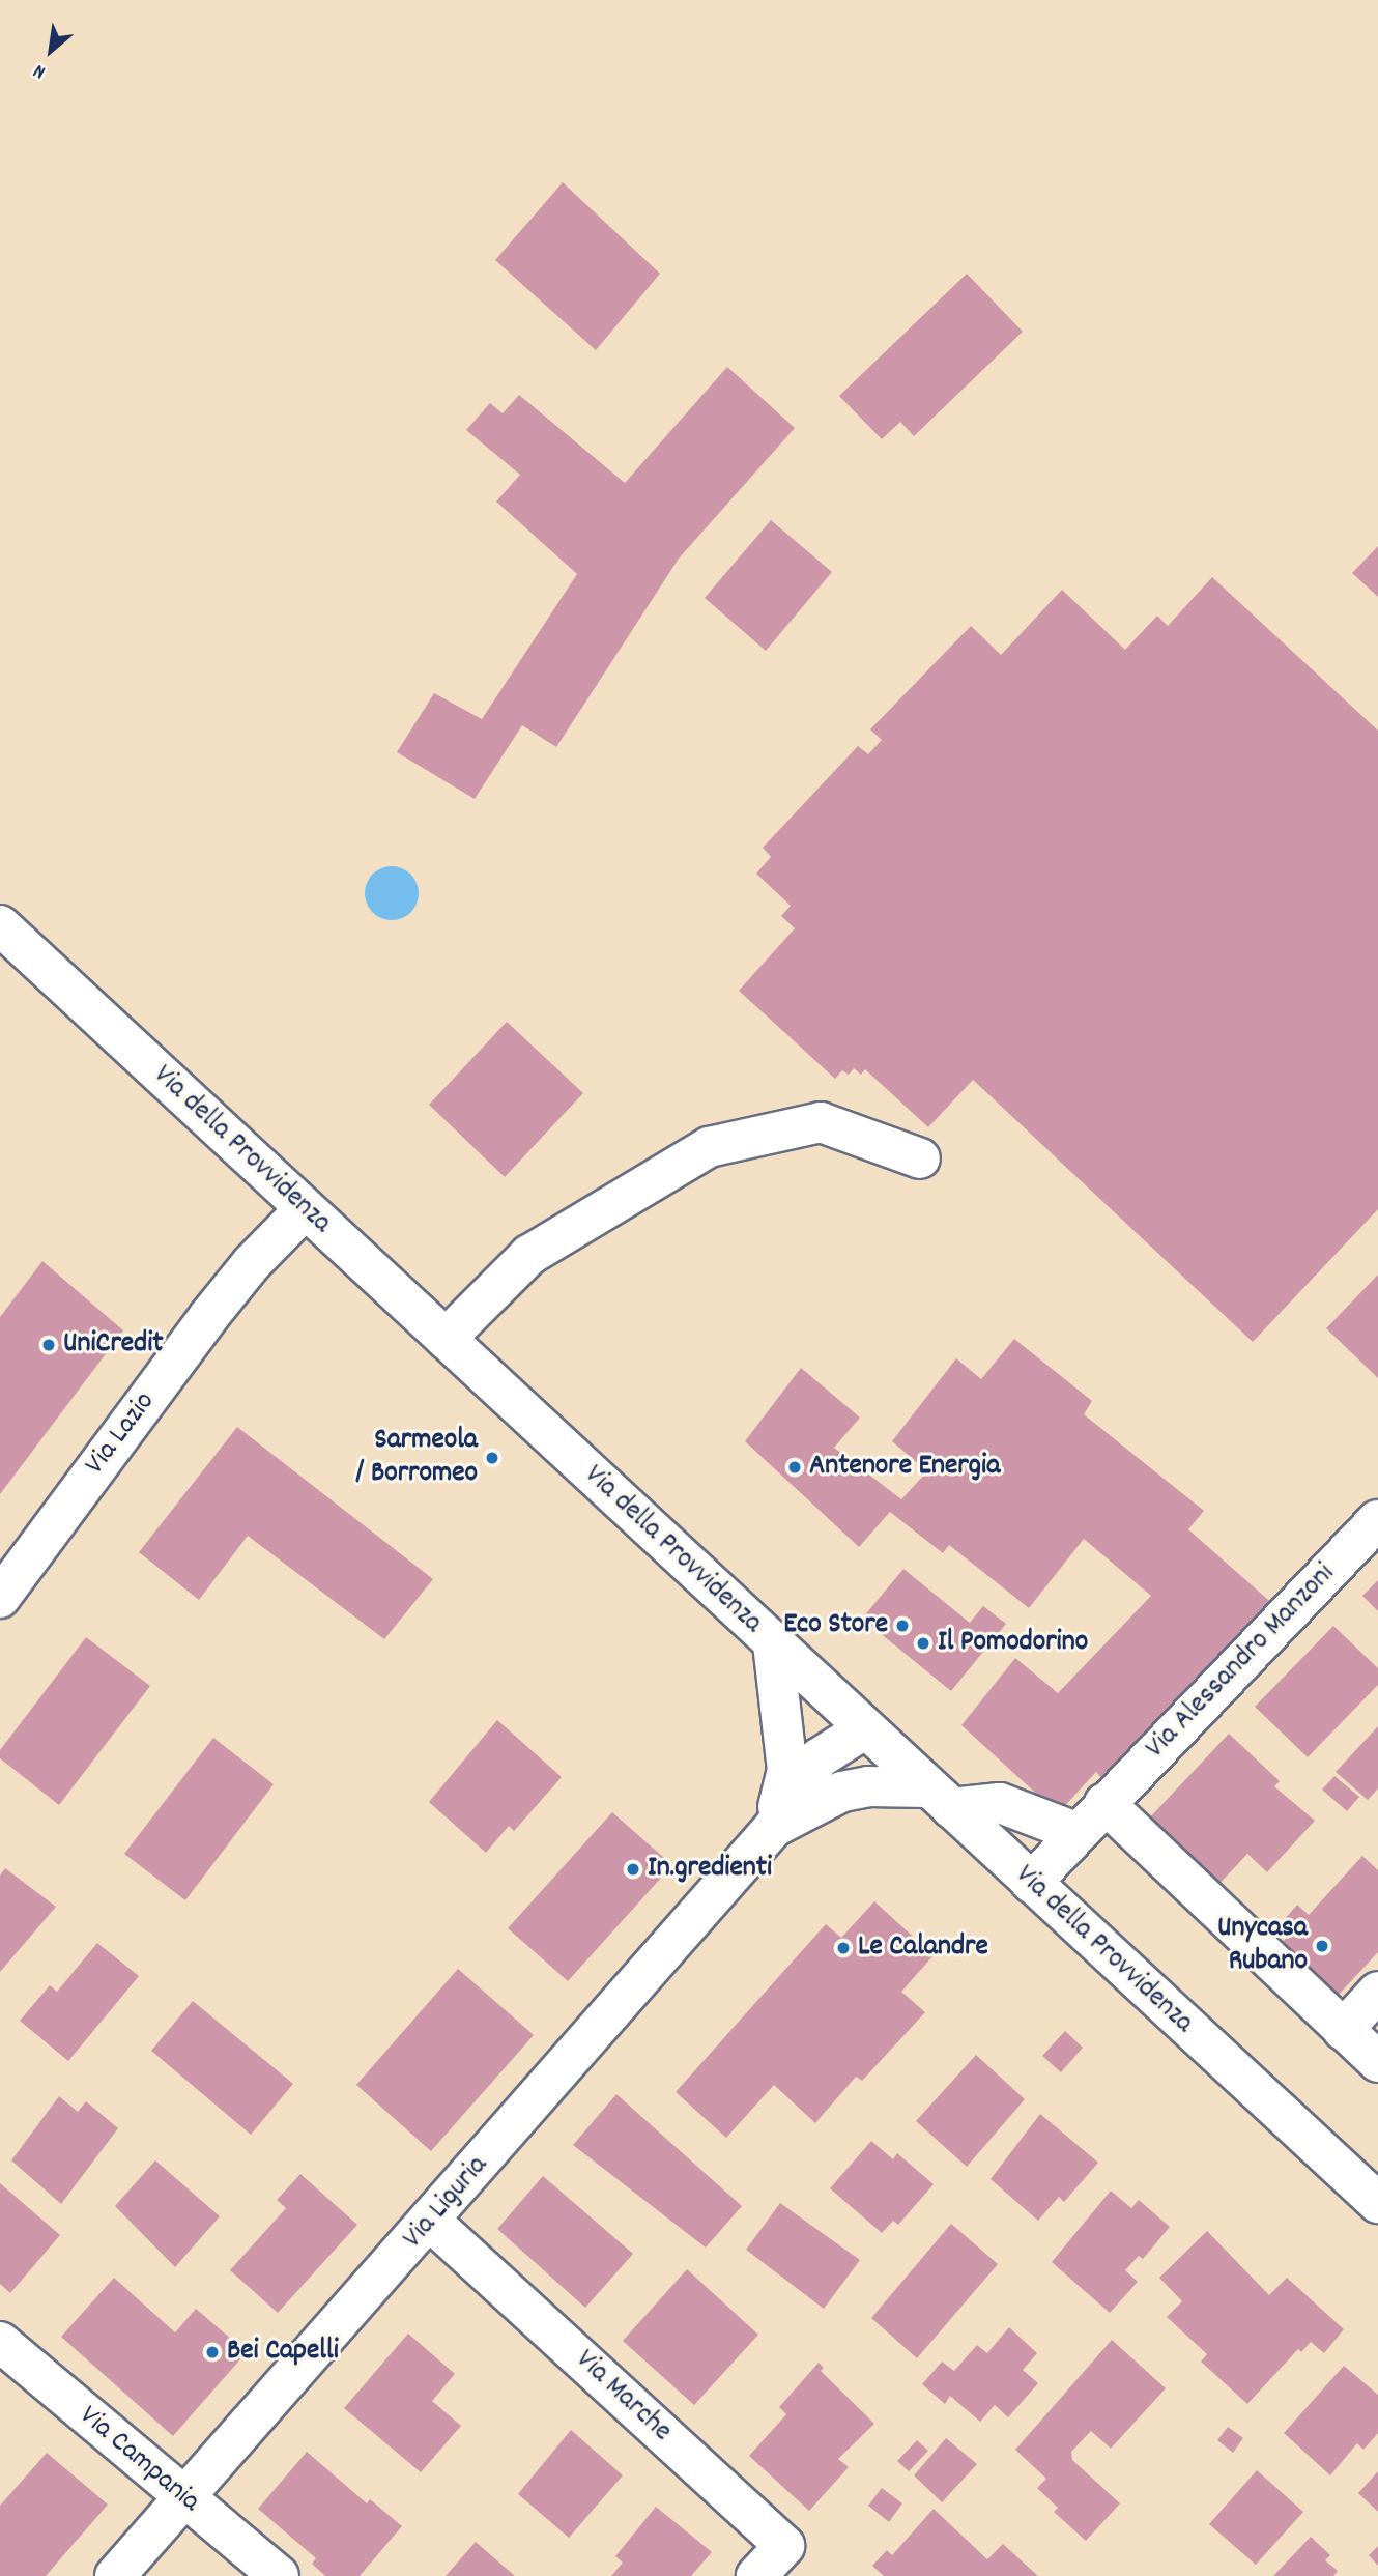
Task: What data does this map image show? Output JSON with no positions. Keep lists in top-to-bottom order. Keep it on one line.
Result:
{"streets":{"street":["Via della Provvidenza","Via Lazio","Via Alessandro Manzoni","Via Liguria","Via Marche","Via Campania"]},"crossings":[["Via della Provvidenza","Via Lazio"],["Via della Provvidenza","Via Alessandro Manzoni"],["Via della Provvidenza","Via Liguria"],["Via Liguria","Via Marche"],["Via Liguria","Via Campania"]],"places":["UniCredit","Sarmeola / Borromeo","Antenore Energia","Eco Store","Il Pomodorino","In.gredienti","Unycasa Rubano","Le Calandre","Bei Capelli"],"north":"bottom left"}
